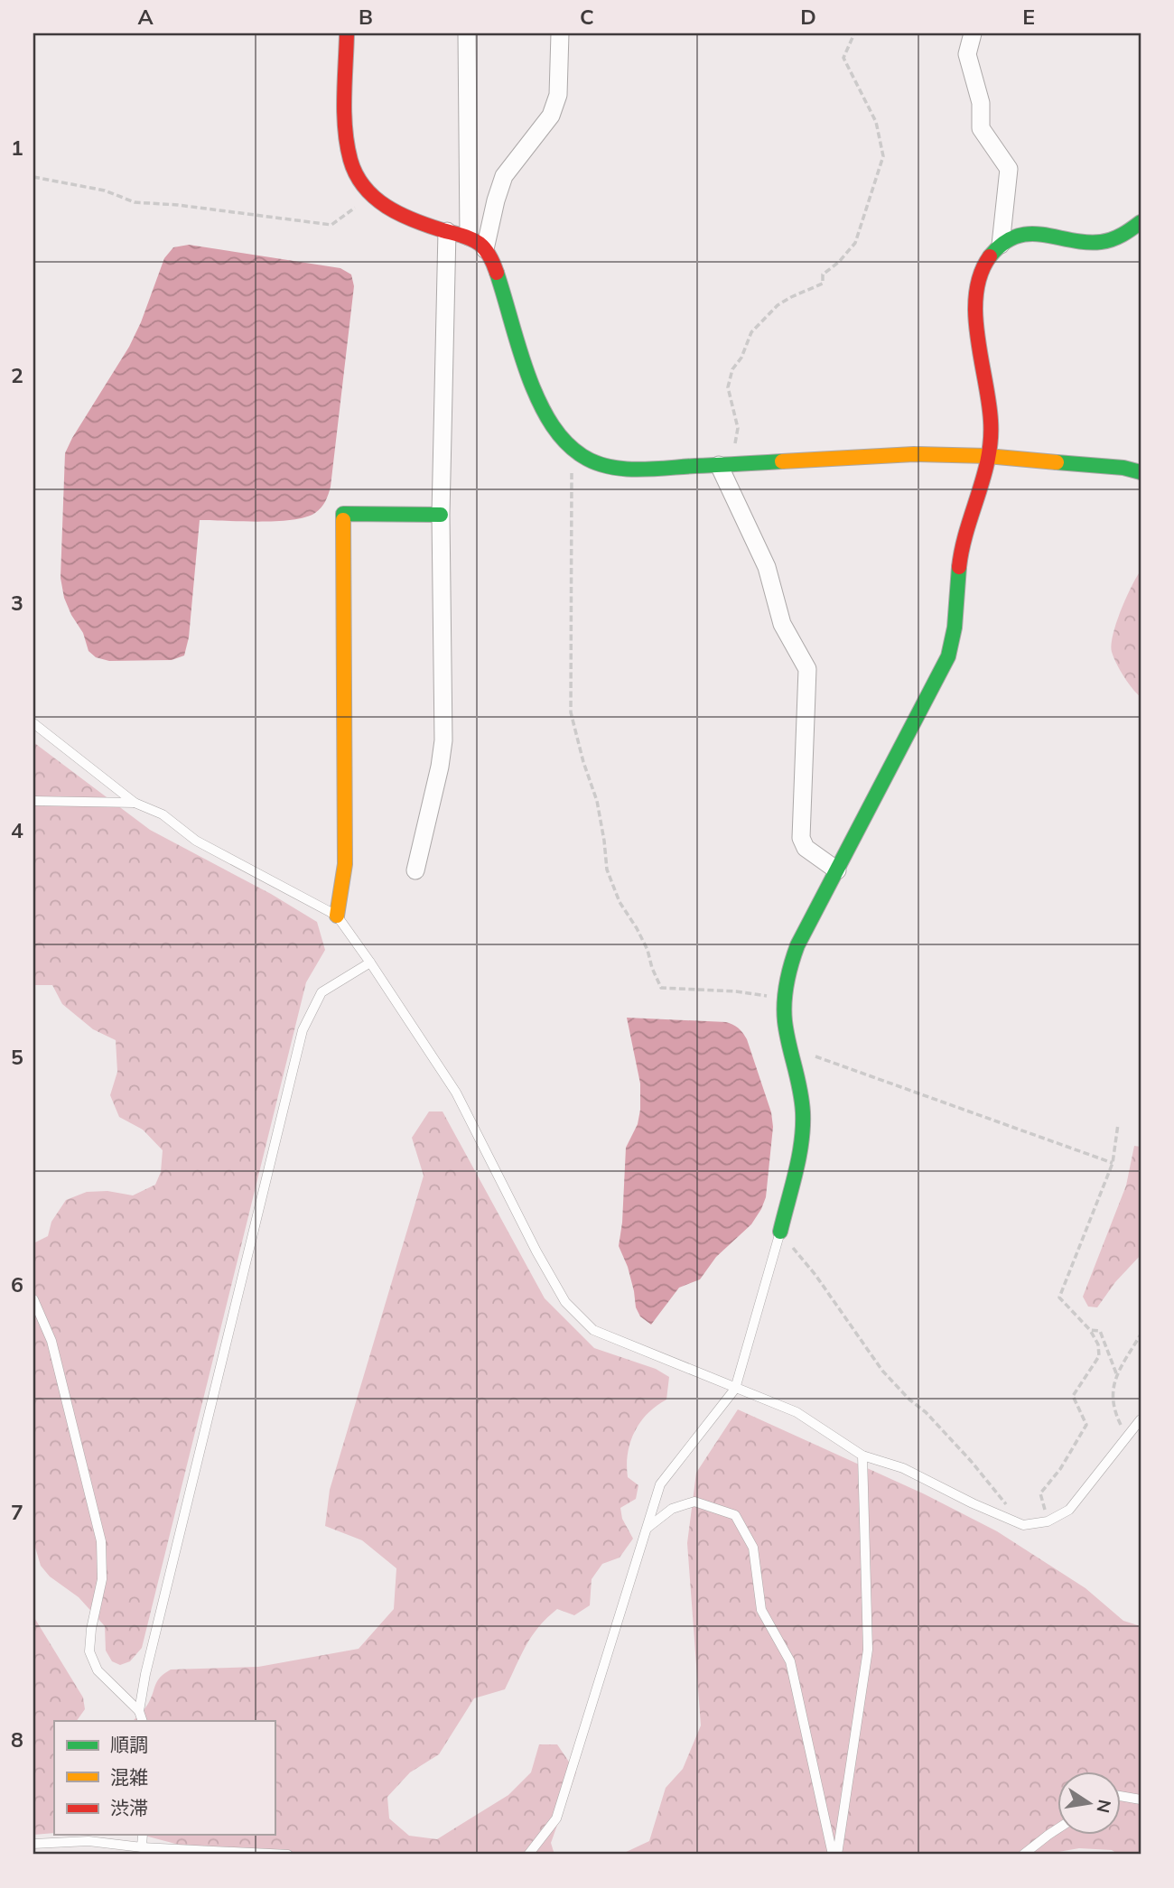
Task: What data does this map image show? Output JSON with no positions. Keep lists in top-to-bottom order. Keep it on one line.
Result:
{"legend":["順調","混雑","渋滞"],"north":"right","grid":{"columns":["A","B","C","D","E"],"rows":["1","2","3","4","5","6","7","8"]}}
